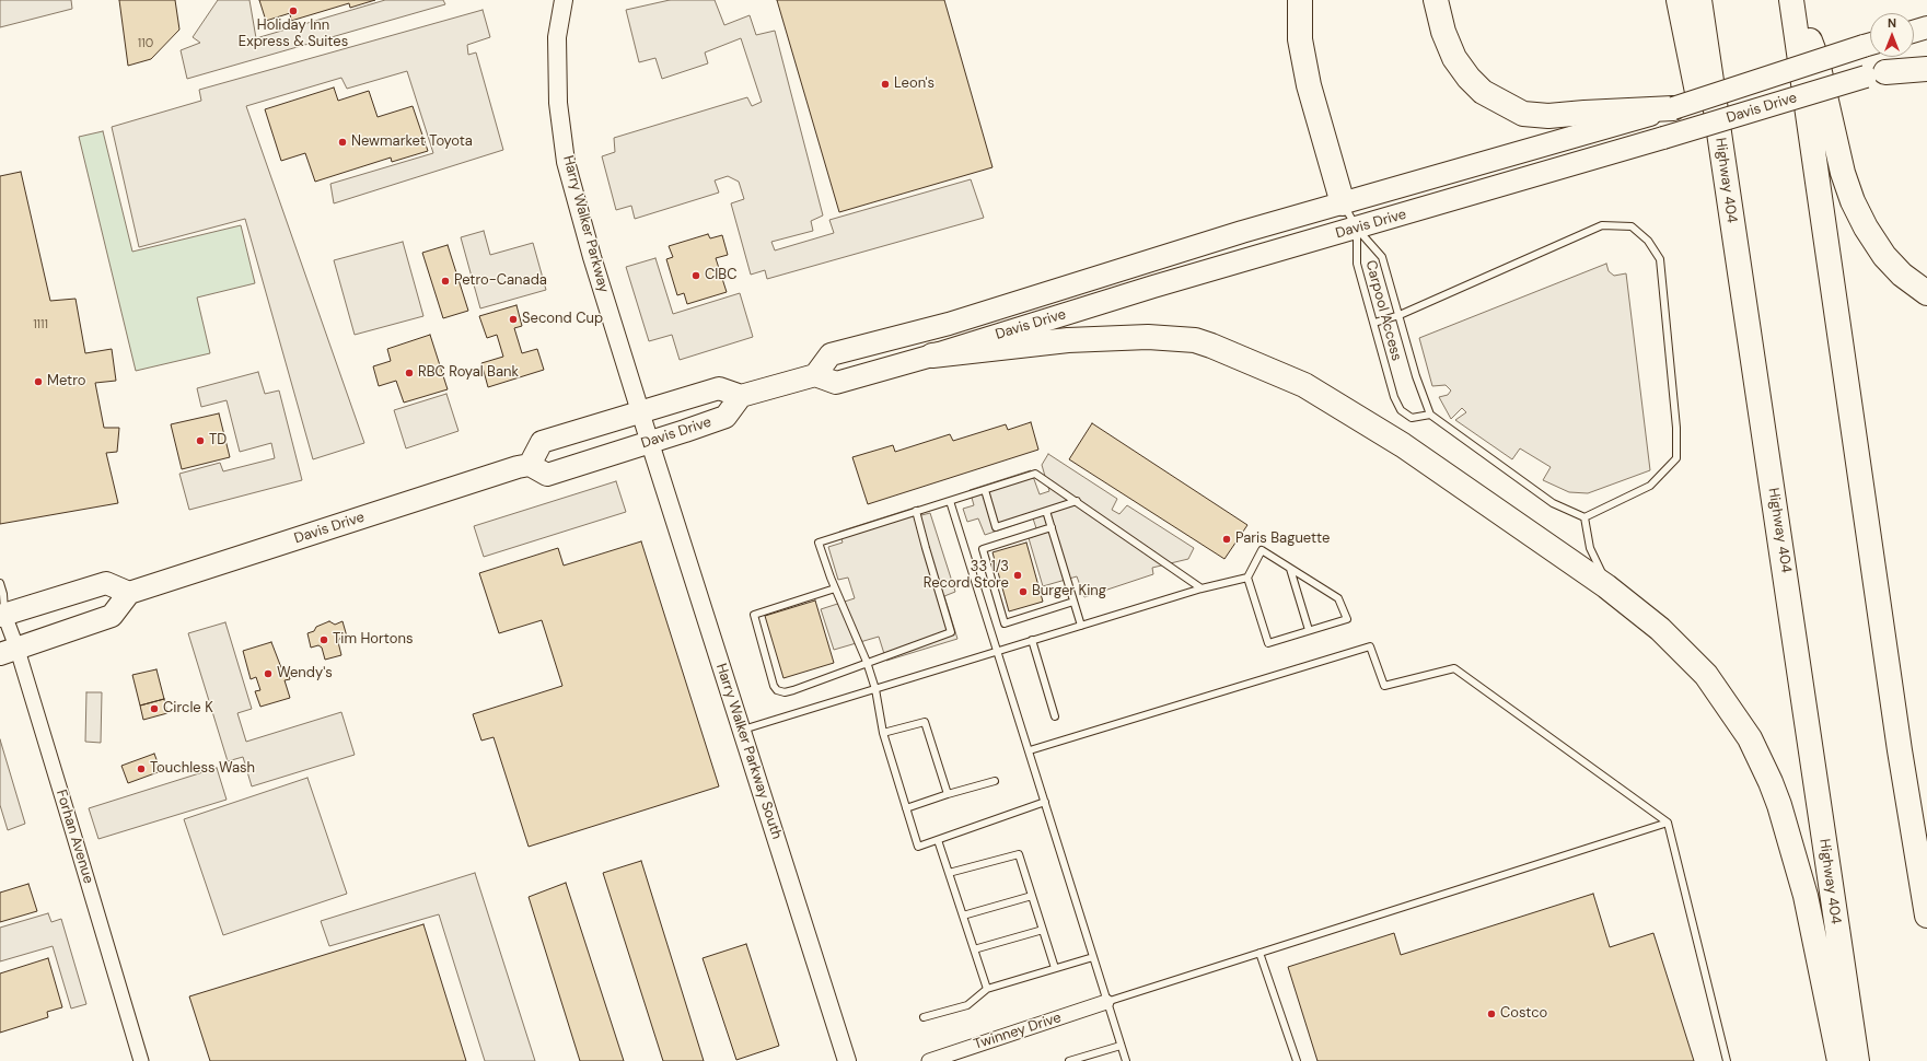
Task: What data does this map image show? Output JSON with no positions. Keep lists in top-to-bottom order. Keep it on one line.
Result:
{"streets":{"highway":["Highway 404"],"main road":["Davis Drive"],"street":["Harry Walker Parkway","Harry Walker Parkway South","Forhan Avenue","Twinney Drive"],"lane":["Carpool Access"]},"crossings":[["Davis Drive","Harry Walker Parkway"],["Davis Drive","Carpool Access"],["Davis Drive","Harry Walker Parkway South"],["Harry Walker Parkway","Harry Walker Parkway South"]],"places":["Holiday Inn Express & Suites","Leon's","Newmarket Toyota","CIBC","Petro-Canada","Second Cup","RBC Royal Bank","Metro","TD","Paris Baguette","33 1/3 Record Store","Burger King","Tim Hortons","Wendy's","Circle K","Touchless Wash","Costco"],"house_numbers":["110","1111"],"north":"top"}
